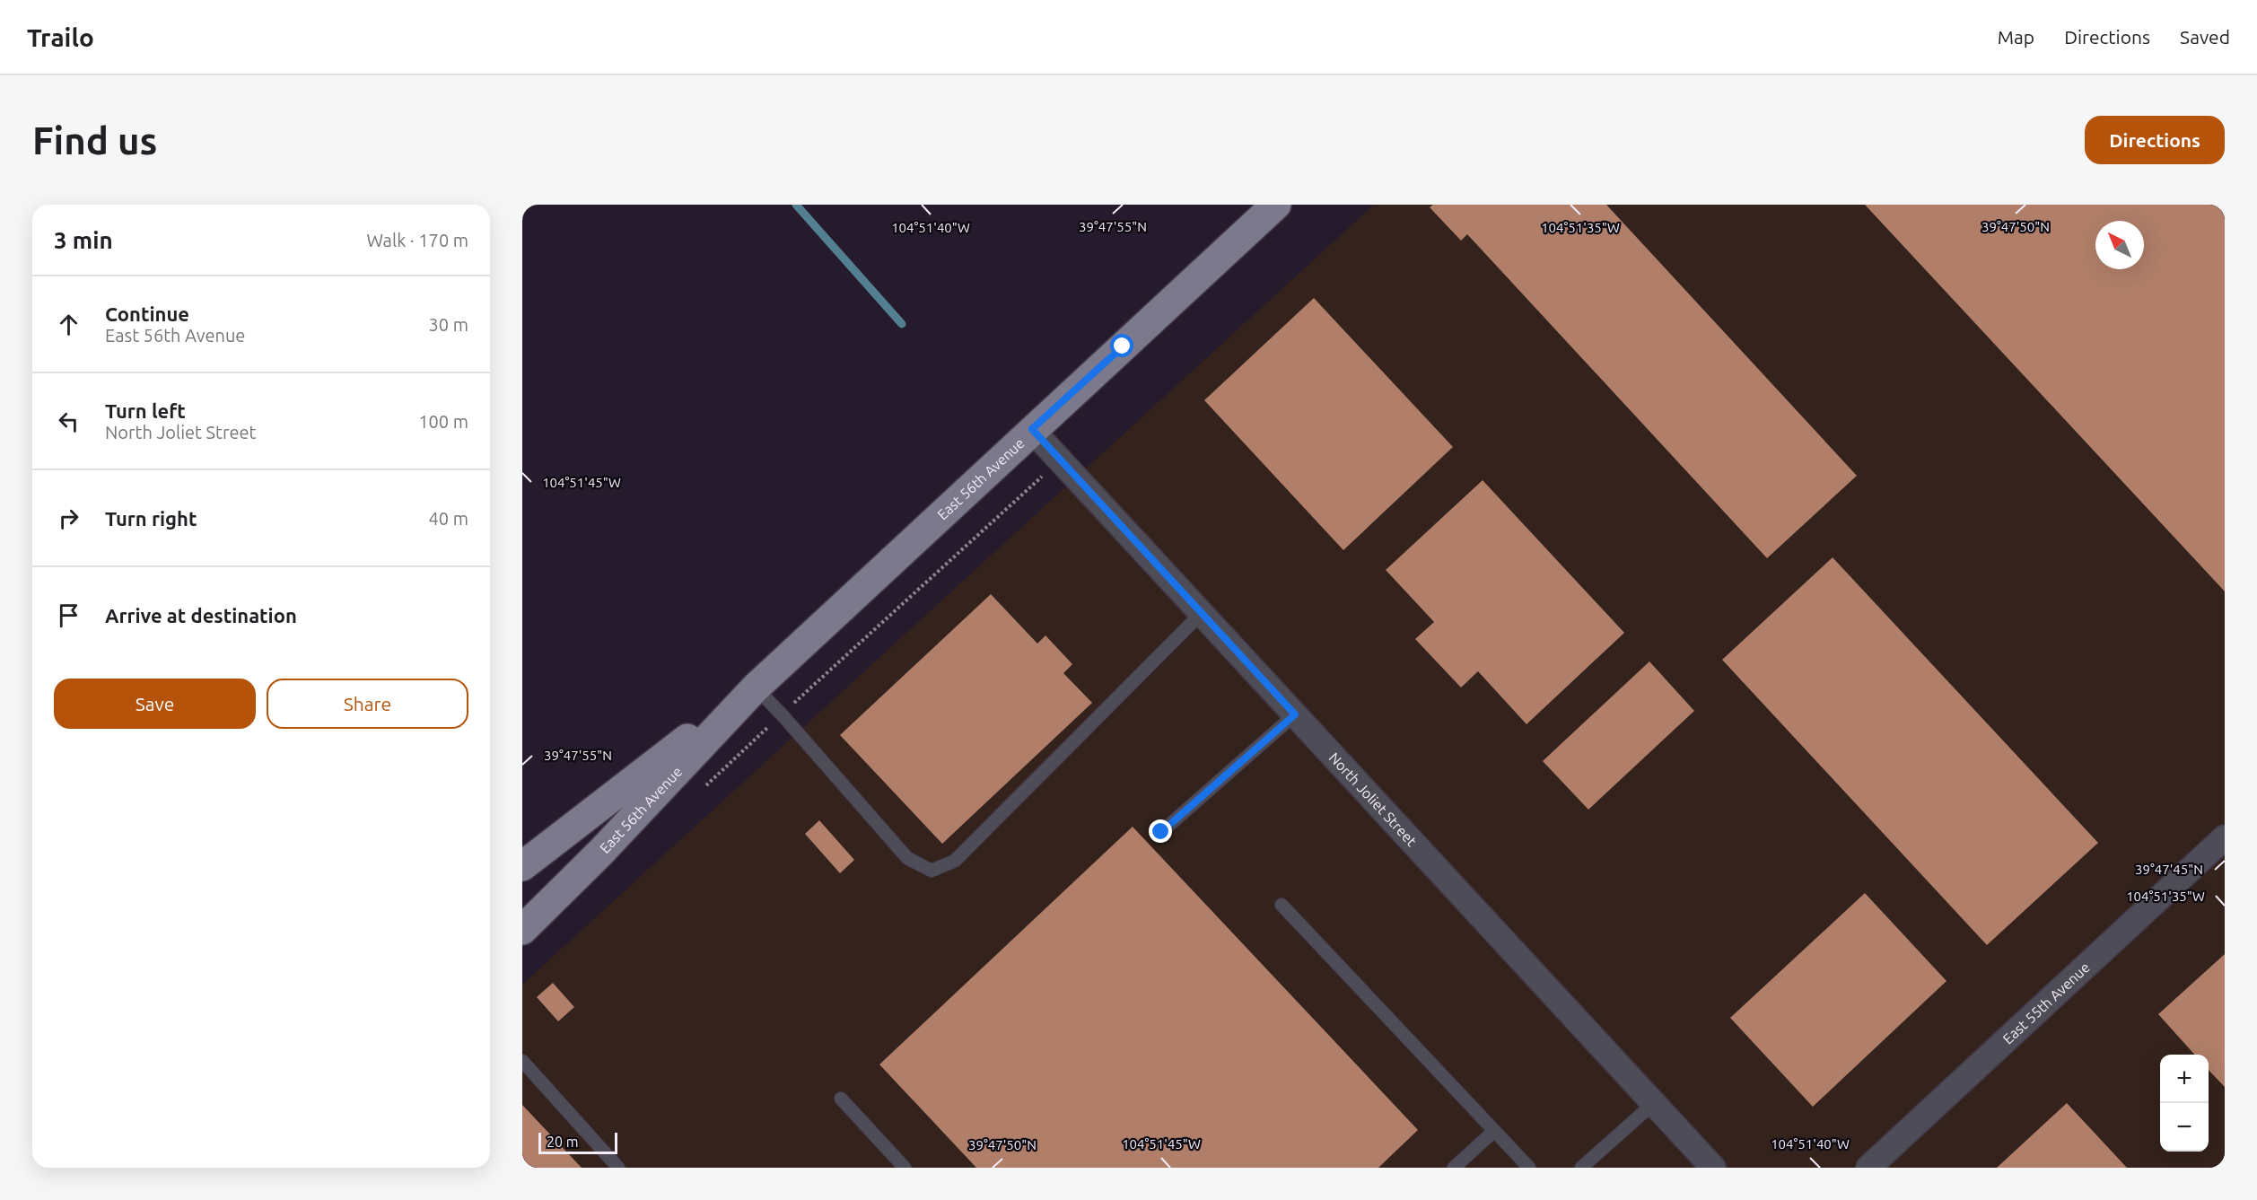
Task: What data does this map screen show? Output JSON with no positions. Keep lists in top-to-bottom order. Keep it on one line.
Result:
{"streets":{"main road":["East 56th Avenue"],"street":["North Joliet Street","East 55th Avenue"]},"crossings":[["East 56th Avenue","North Joliet Street"]],"scale_bar":"20 m","north":"top left","page":{"header":"Trailo","nav":["Map","Directions","Saved"],"buttons":["Directions",["Save","Share"]],"title":"Find us","heading":["3 min","Walk · 170 m"],"list":[["Continue","East 56th Avenue","30 m"],["Turn left","North Joliet Street","100 m"],["Turn right","40 m"],"Arrive at destination"],"map_buttons":["+","−"],"scale":"20 m"},"coordinates":["39°47'55\"N","39°47'50\"N","104°51'40\"W","104°51'35\"W","104°51'45\"W","39°47'45\"N"]}
